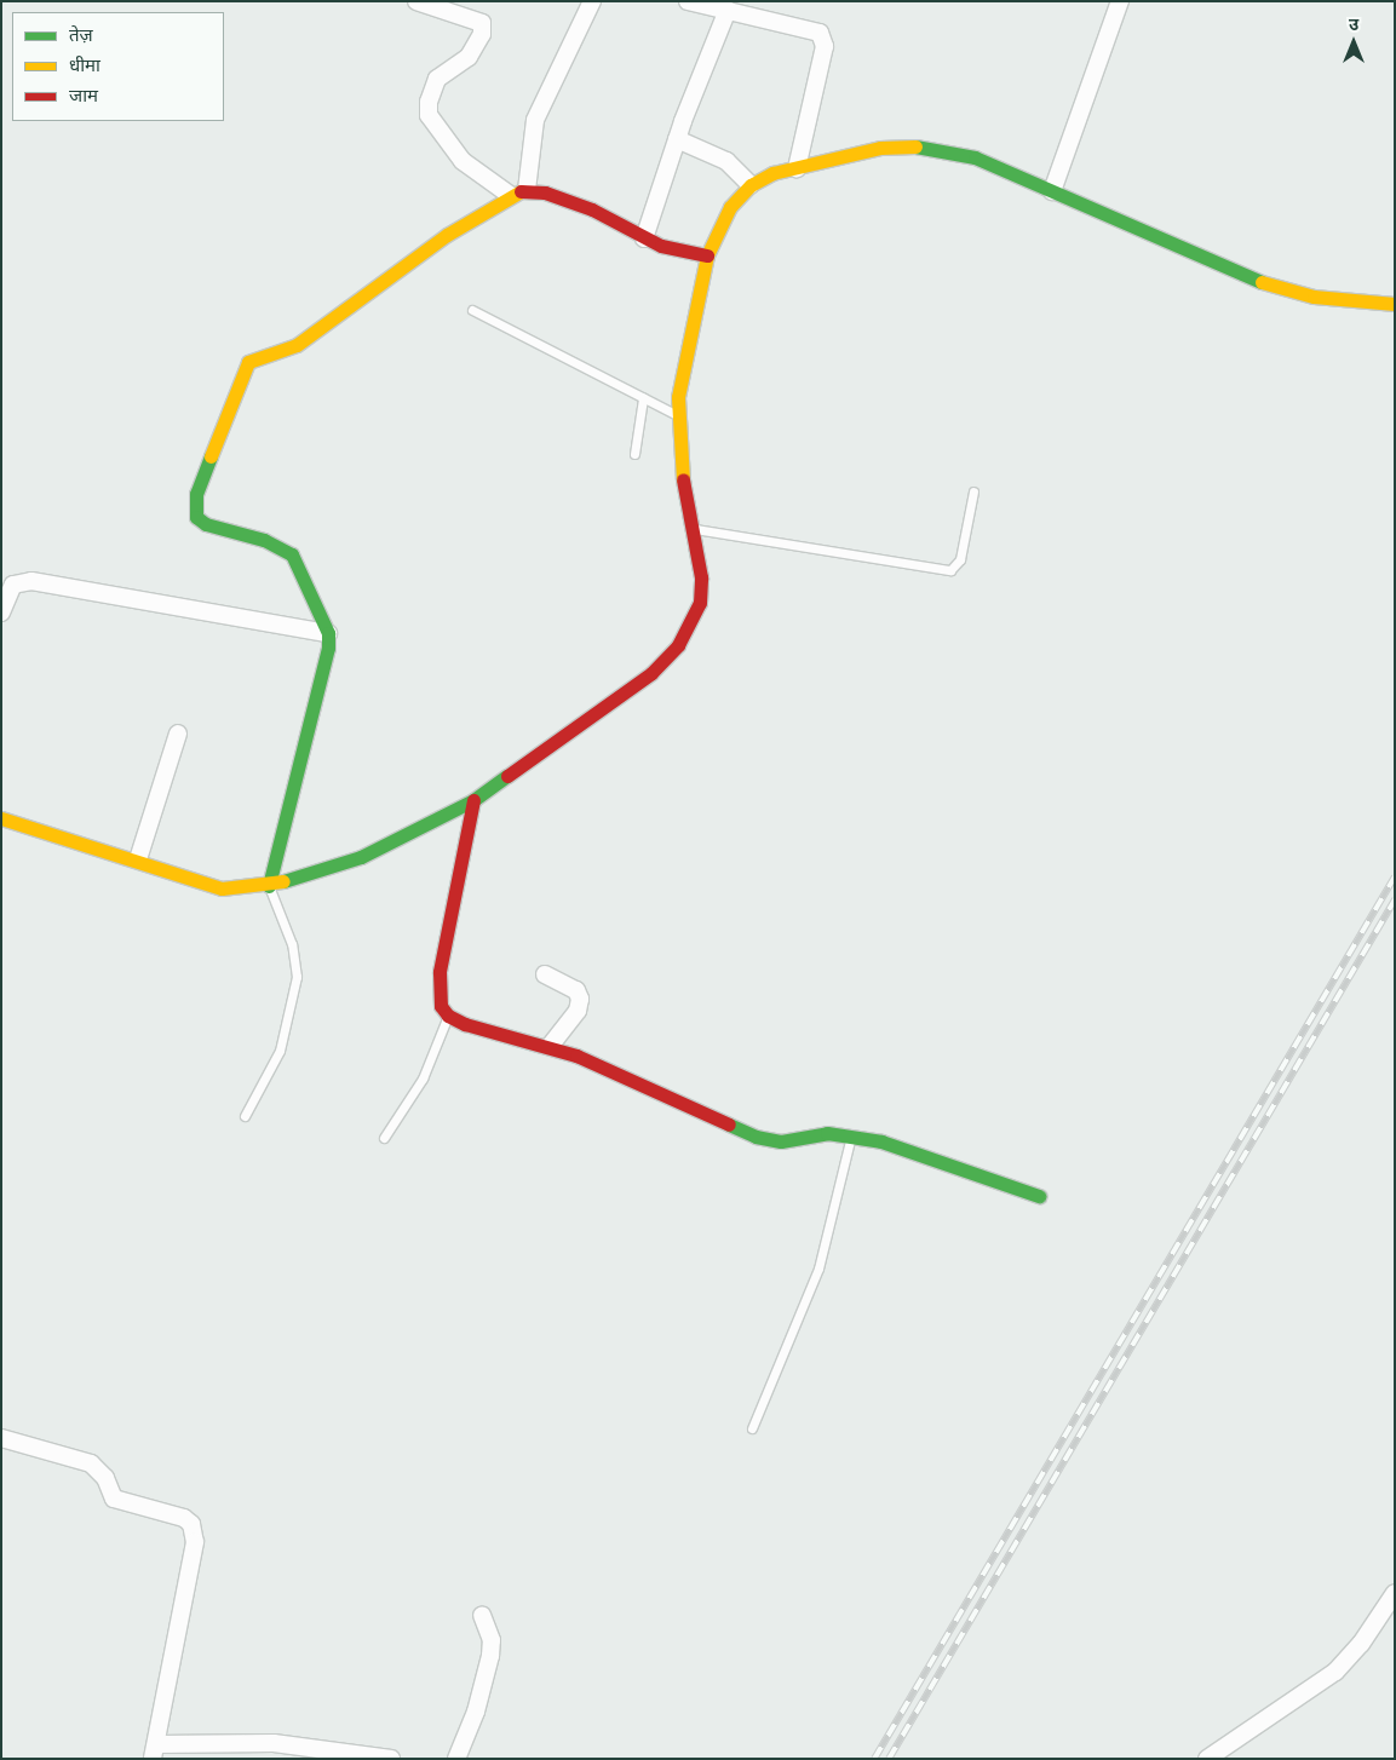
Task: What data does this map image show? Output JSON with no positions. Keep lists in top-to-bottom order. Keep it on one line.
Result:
{"legend":["तेज़","धीमा","जाम"],"north":"top"}
